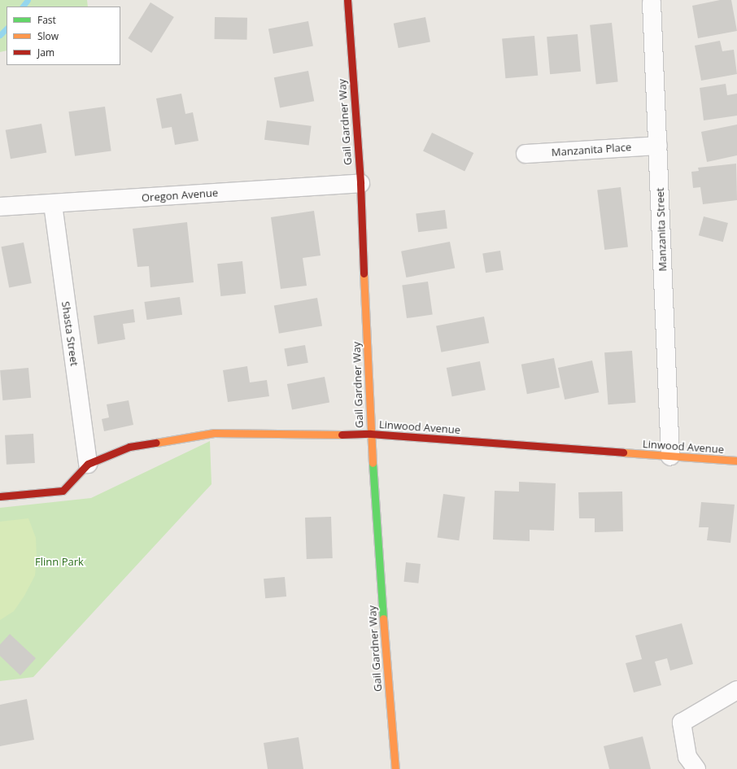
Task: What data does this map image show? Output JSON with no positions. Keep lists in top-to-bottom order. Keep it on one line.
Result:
{"streets":{"street":["Gail Gardner Way","Manzanita Place","Oregon Avenue","Manzanita Street","Shasta Street","Linwood Avenue"]},"crossings":[["Gail Gardner Way","Oregon Avenue"],["Gail Gardner Way","Linwood Avenue"],["Manzanita Place","Manzanita Street"],["Oregon Avenue","Shasta Street"],["Manzanita Street","Linwood Avenue"],["Shasta Street","Linwood Avenue"]],"parks":["Flinn Park"],"legend":["Fast","Slow","Jam"]}
